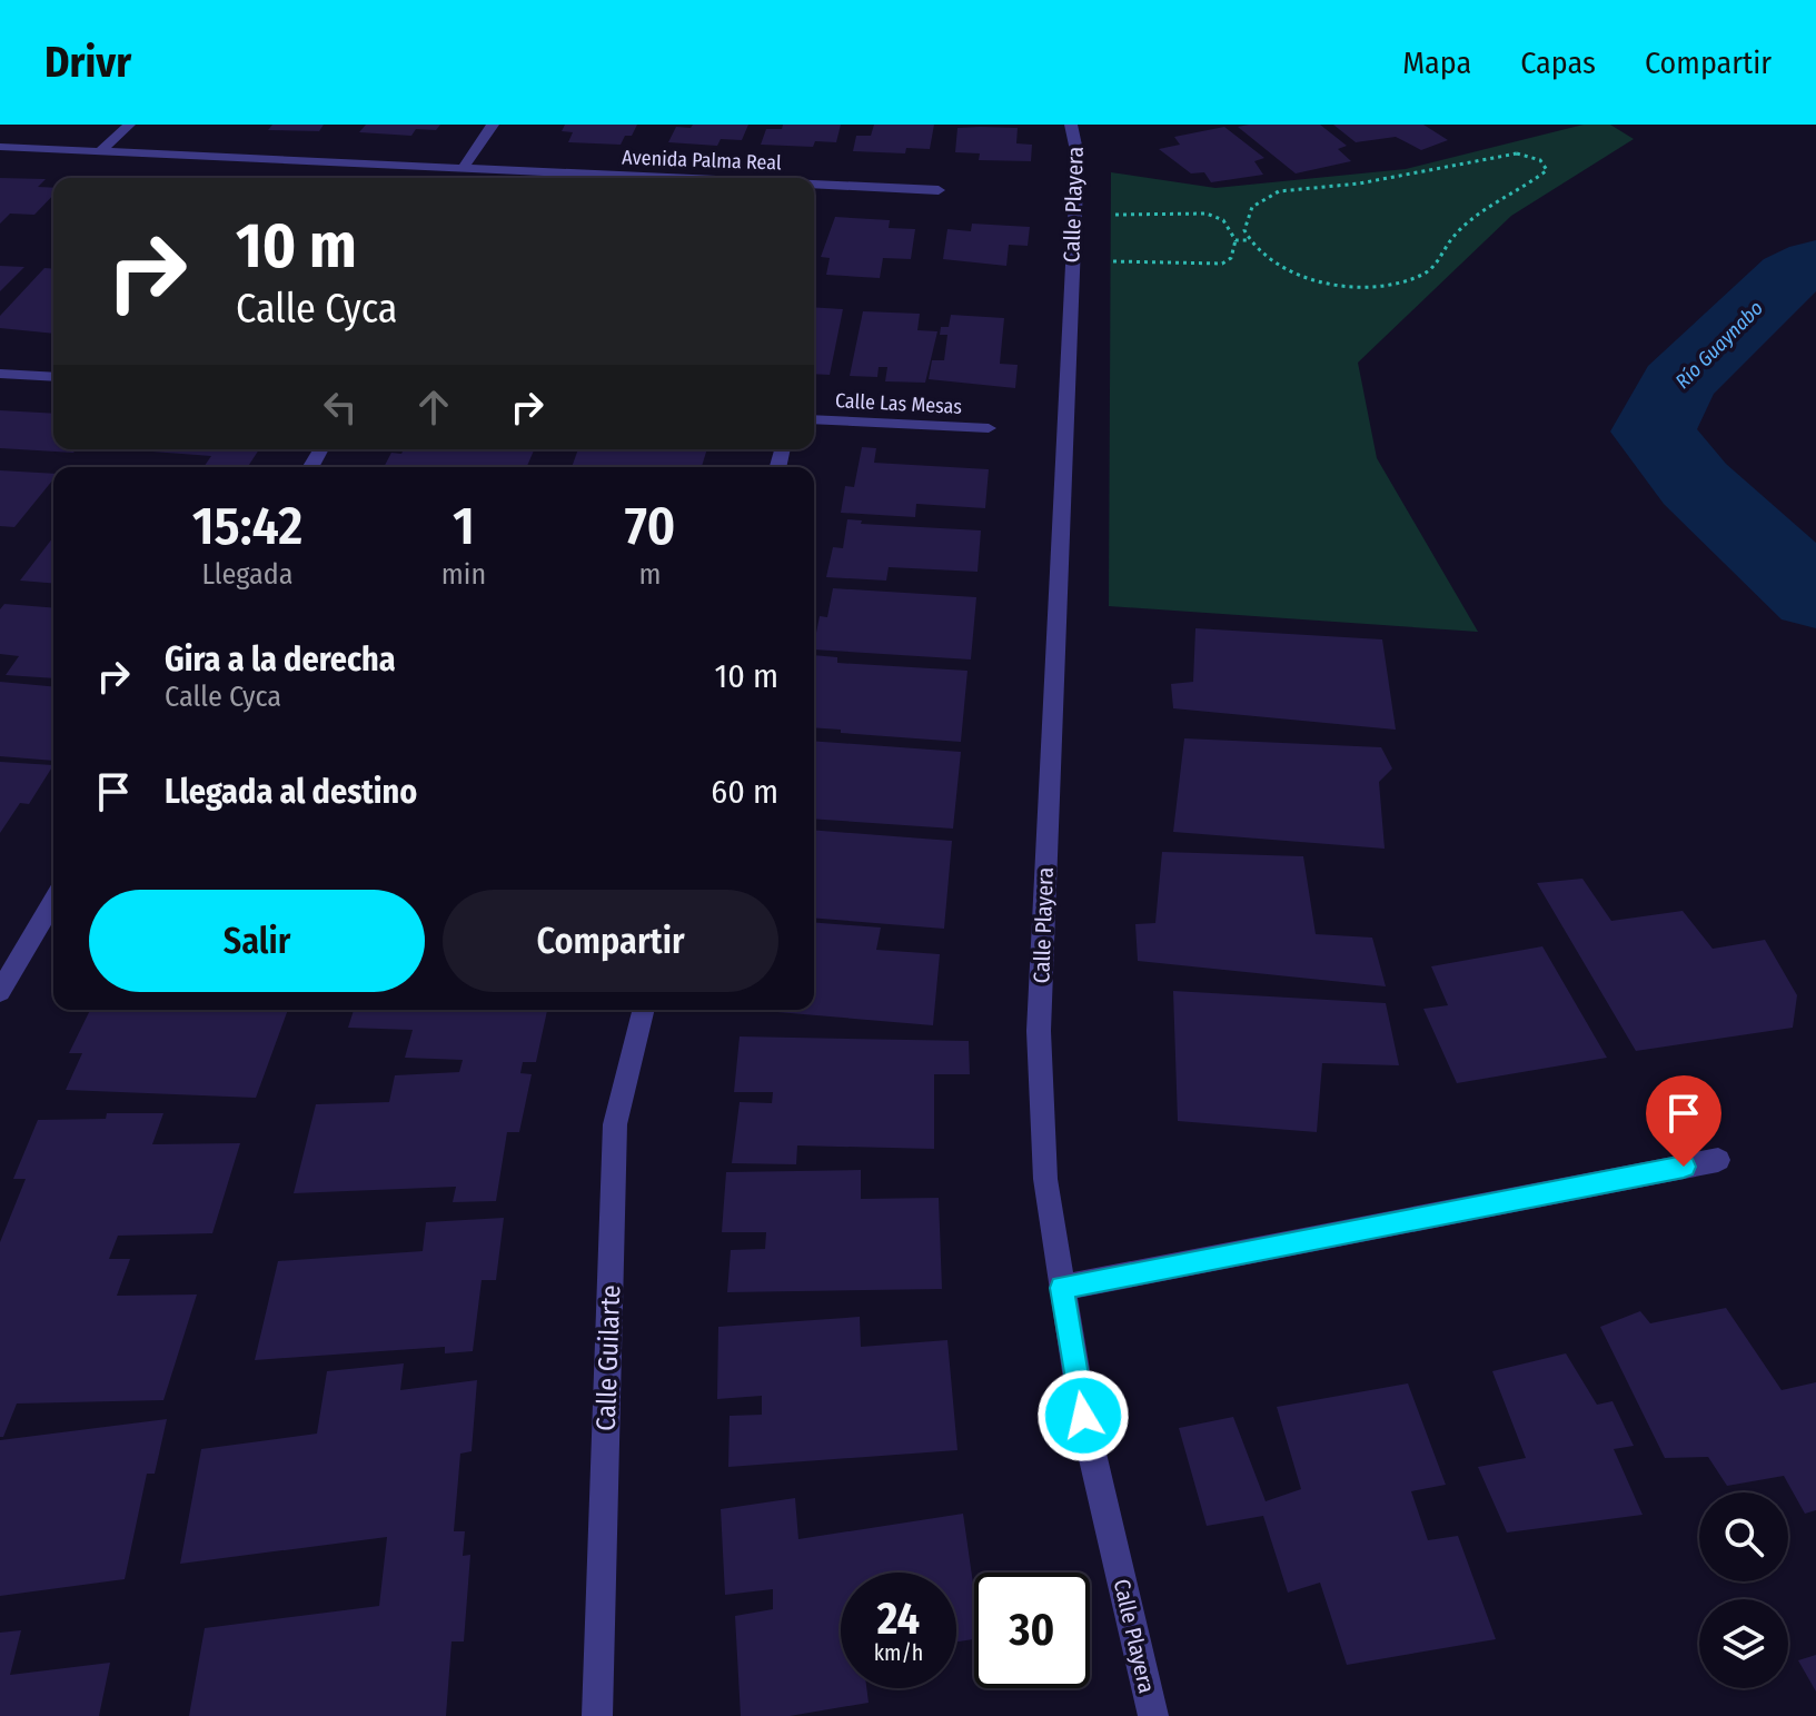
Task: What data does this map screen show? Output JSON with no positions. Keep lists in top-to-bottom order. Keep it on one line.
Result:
{"streets":{"street":["Avenida Palma Real","Calle Playera","Calle Las Mesas","Calle Guilarte"]},"water":["Río Guaynabo"],"page":{"header":"Drivr","nav":["Mapa","Capas","Compartir"],"turn":["10 m","Calle Cyca"],"eta":["15:42","Llegada","1","min","70","m"],"list":[{"name":"Gira a la derecha","note":"Calle Cyca","value":"10 m"},{"name":"Llegada al destino","value":"60 m"}],"buttons":["Salir","Compartir"],"speed":"24 km/h","limit":"30"}}
